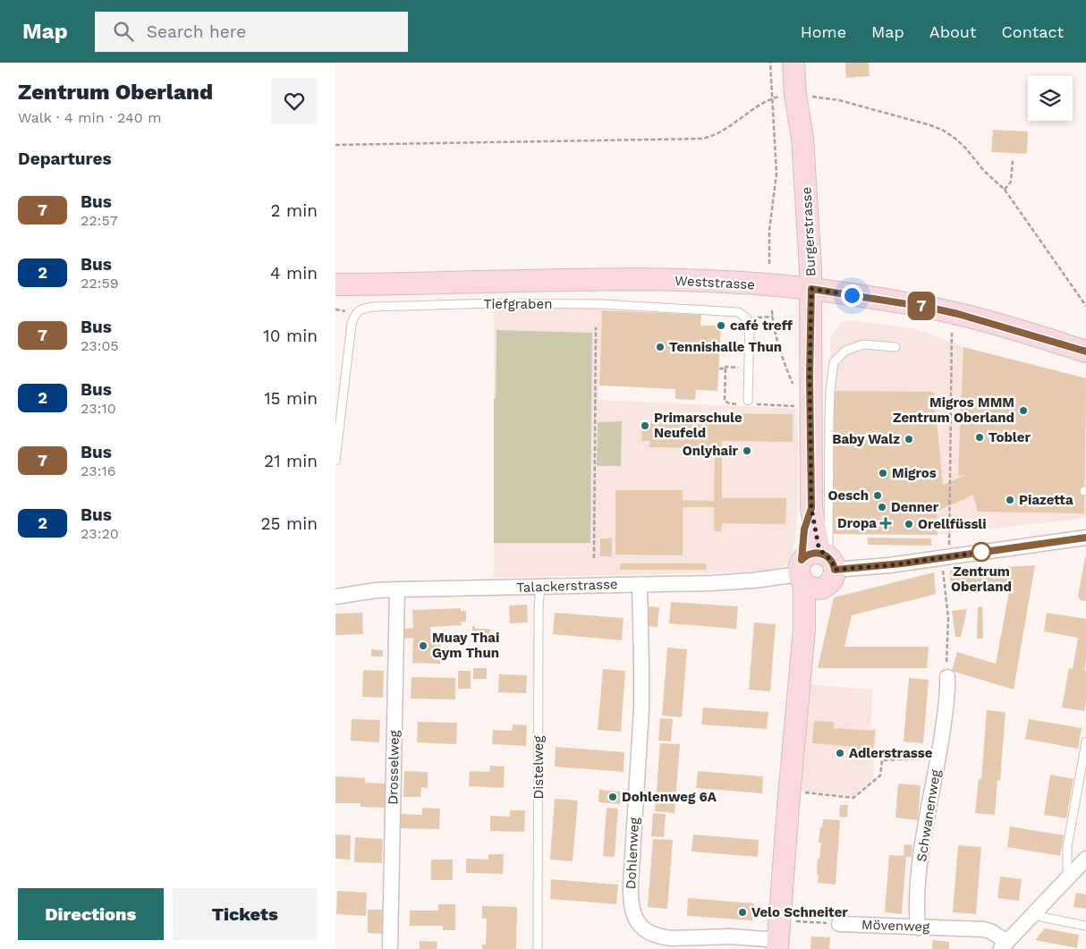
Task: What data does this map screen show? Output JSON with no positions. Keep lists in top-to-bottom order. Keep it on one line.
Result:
{"streets":{"main road":["Burgerstrasse","Weststrasse"],"street":["Talackerstrasse","Drosselweg","Schwanenweg","Dohlenweg","Mövenweg"],"lane":["Tiefgraben","Distelweg"]},"crossings":[["Burgerstrasse","Weststrasse"],["Burgerstrasse","Talackerstrasse"],["Talackerstrasse","Drosselweg"],["Talackerstrasse","Distelweg"],["Talackerstrasse","Dohlenweg"],["Schwanenweg","Mövenweg"]],"places":{"other":["café treff","Tennishalle Thun","Migros MMM Zentrum Oberland","Primarschule Neufeld","Tobler","Baby Walz","Onlyhair","Migros","Oesch","Piazetta","Denner","Orellfüssli","Zentrum Oberland","Muay Thai Gym Thun","Adlerstrasse","Dohlenweg 6A","Velo Schneiter"],"health":["Dropa"]},"lines":["bus line 7"],"page":{"header":"Map","search":"Search here","nav":["Home","Map","About","Contact"],"heading":[["Zentrum Oberland","Walk · 4 min · 240 m"],"Departures"],"on_map":"7","list":[{"mark":"7","name":"Bus","note":"22:57","value":"2 min"},{"mark":"2","name":"Bus","note":"22:59","value":"4 min"},{"mark":"7","name":"Bus","note":"23:05","value":"10 min"},{"mark":"2","name":"Bus","note":"23:10","value":"15 min"},{"mark":"7","name":"Bus","note":"23:16","value":"21 min"},{"mark":"2","name":"Bus","note":"23:20","value":"25 min"}],"buttons":["Directions","Tickets"]}}
